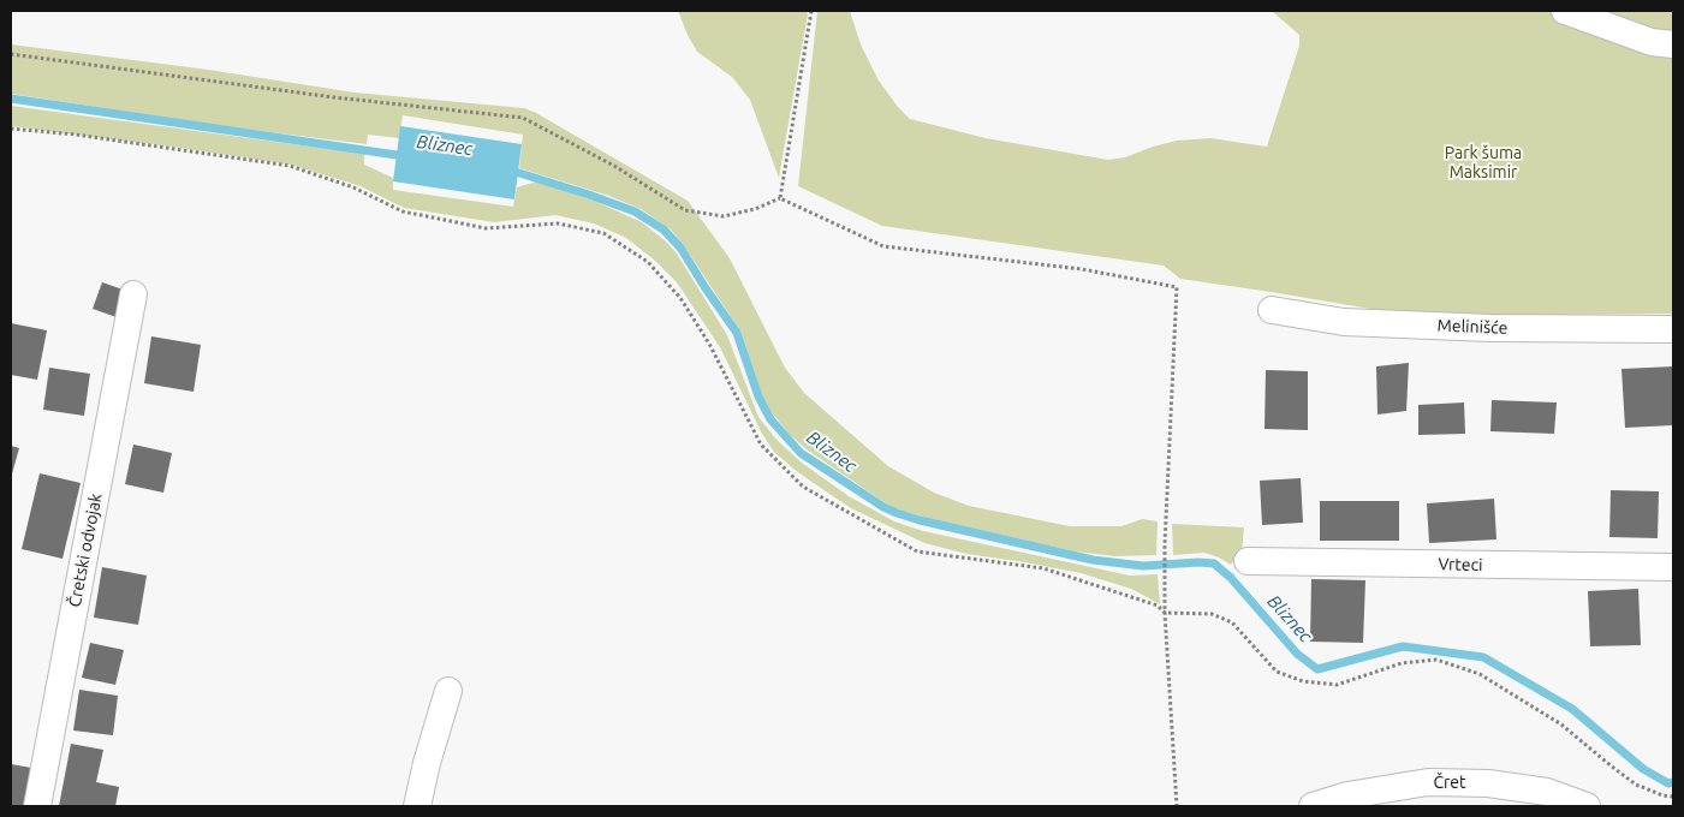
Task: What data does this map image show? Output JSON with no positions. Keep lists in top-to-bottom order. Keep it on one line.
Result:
{"streets":{"street":["Melinišće","Čretski odvojak","Vrteci","Čret"]},"water":["Bliznec"],"parks":["Park šuma Maksimir"]}
